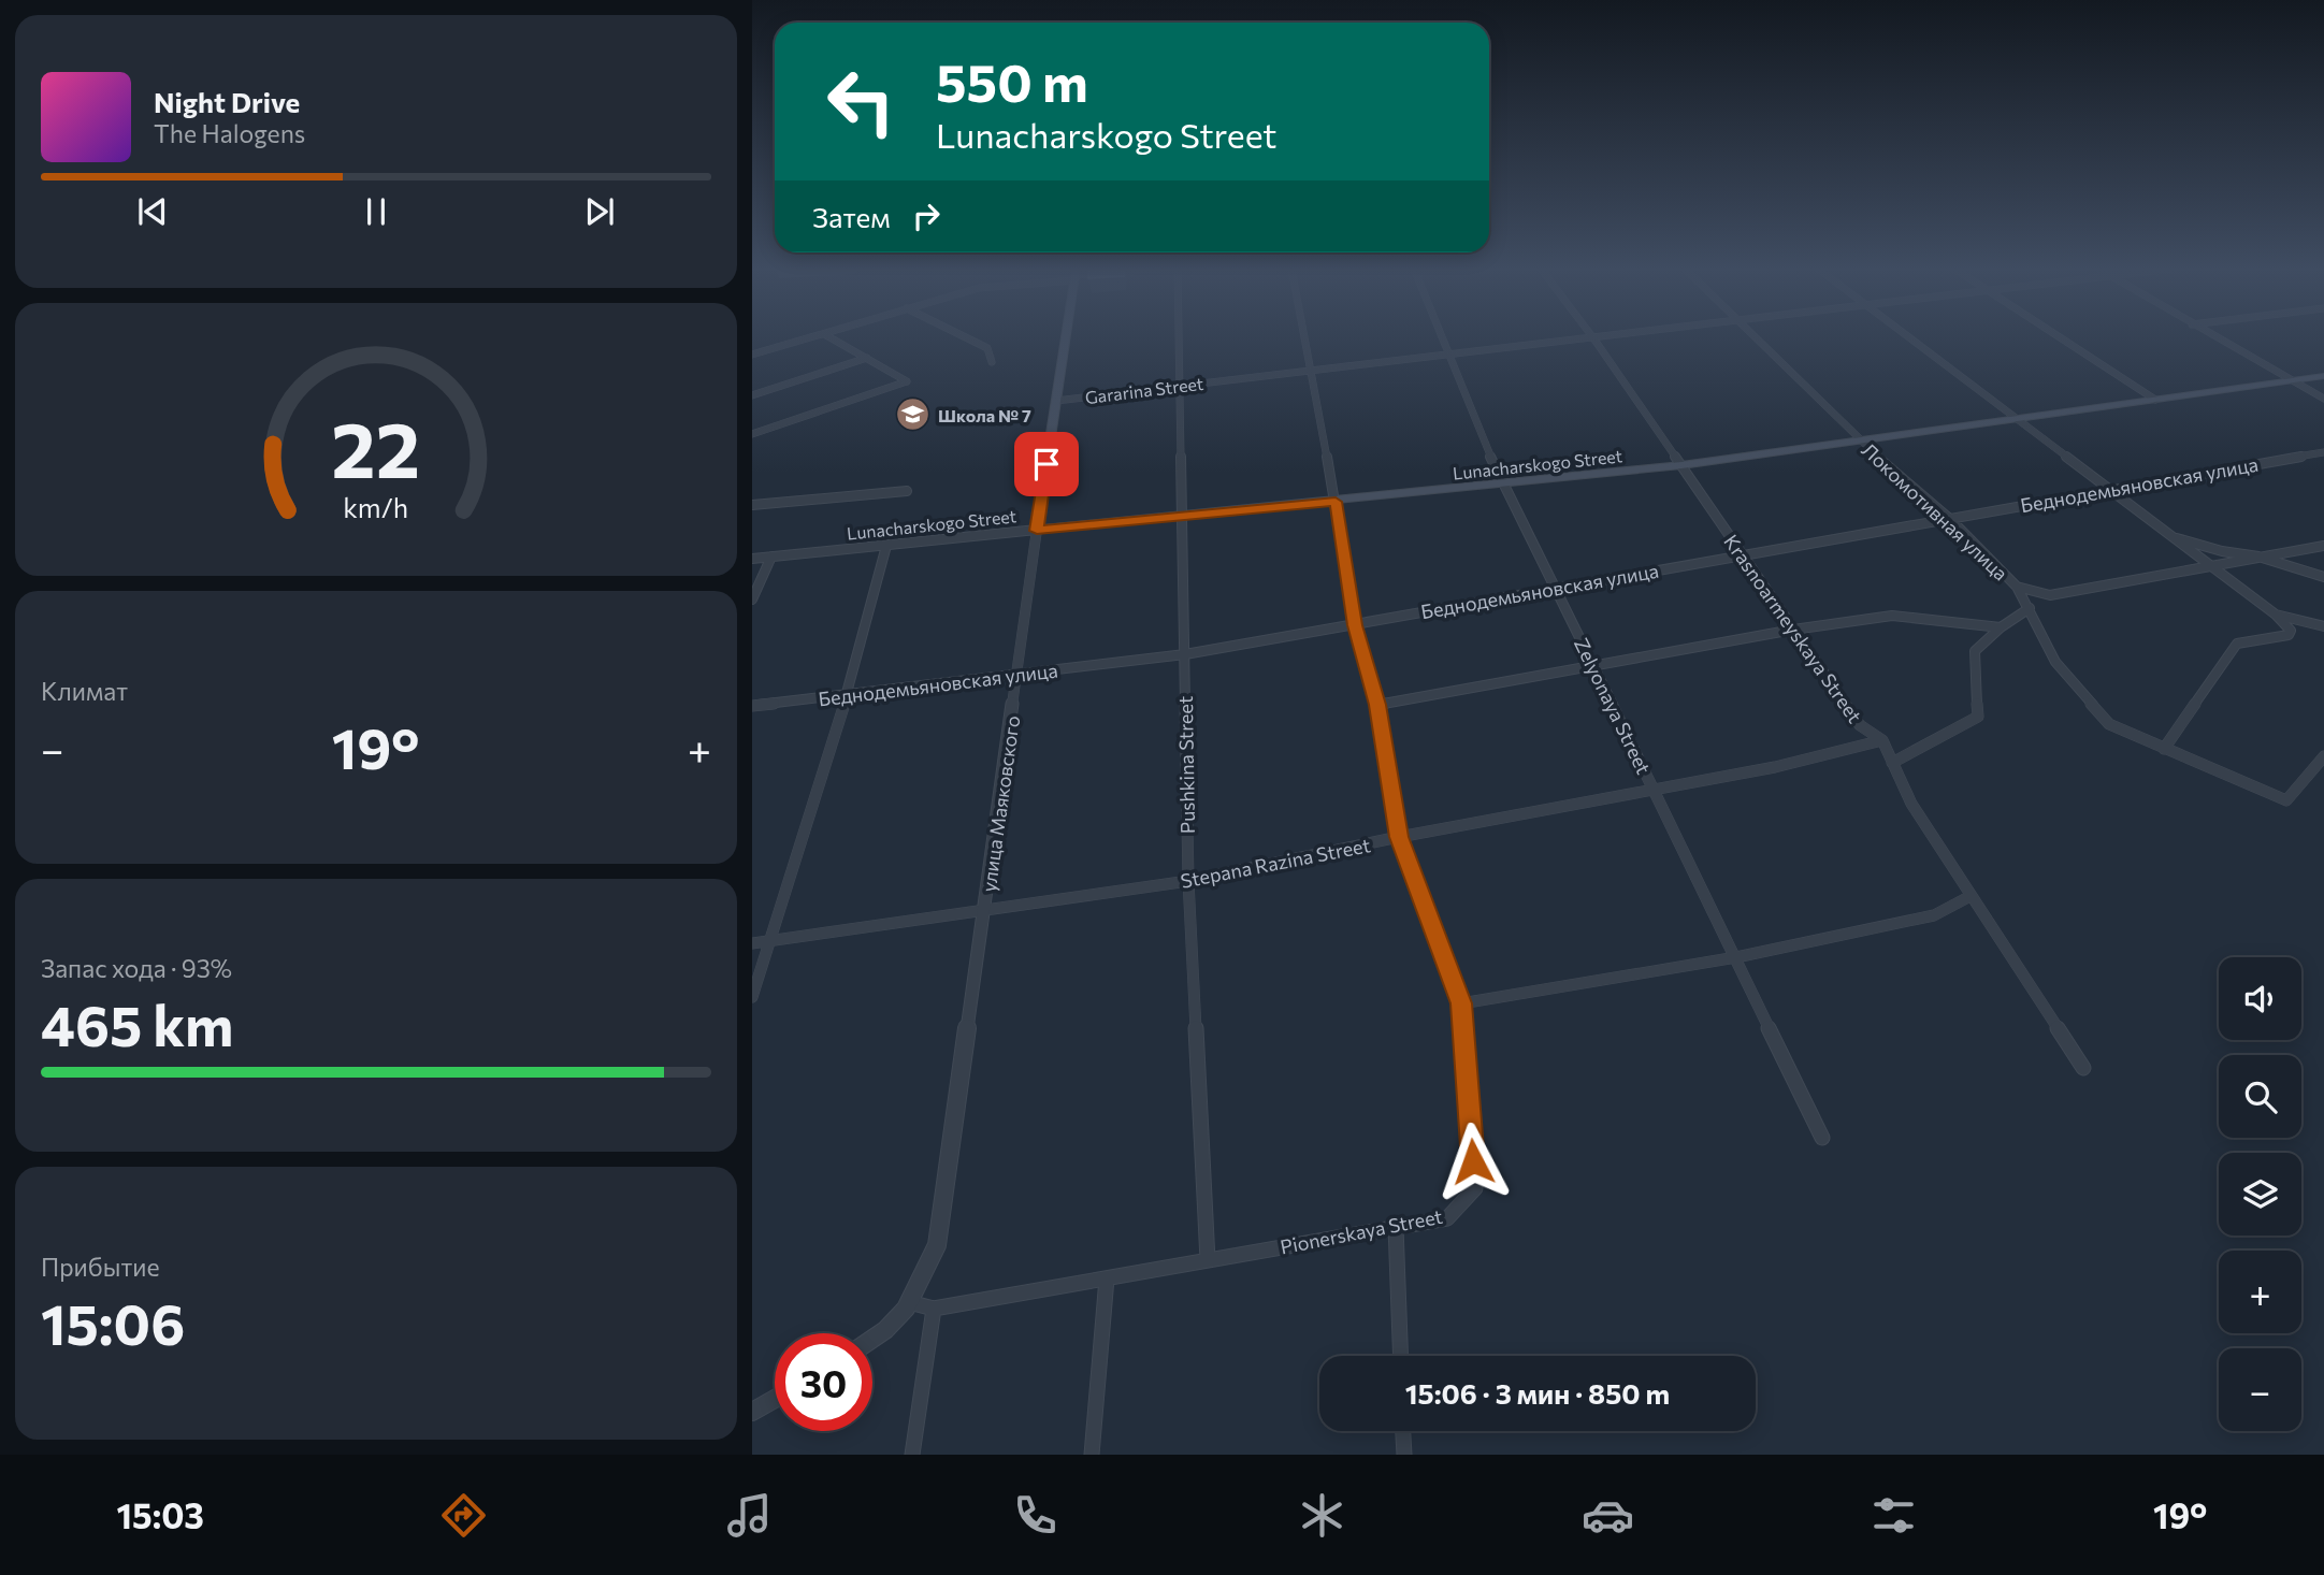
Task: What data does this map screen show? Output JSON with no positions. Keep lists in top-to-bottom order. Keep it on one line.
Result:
{"streets":{"main road":["Lunacharskogo Street","улица Маяковского"],"street":["Gararina Street","Беднодемьяновская улица","Локомотивная улица","Krasnoarmeyskaya Street","Zelyonaya Street","Pushkina Street","Stepana Razina Street","Pionerskaya Street"]},"crossings":[["Gararina Street","Krasnoarmeyskaya Street"],["Gararina Street","Zelyonaya Street"],["Gararina Street","Pushkina Street"],["Gararina Street","улица Маяковского"],["Gararina Street","Pionerskaya Street"],["Lunacharskogo Street","Локомотивная улица"],["Lunacharskogo Street","Krasnoarmeyskaya Street"],["Lunacharskogo Street","Zelyonaya Street"],["Lunacharskogo Street","Pushkina Street"],["Lunacharskogo Street","улица Маяковского"],["Lunacharskogo Street","Pionerskaya Street"],["Беднодемьяновская улица","Локомотивная улица"],["Беднодемьяновская улица","Krasnoarmeyskaya Street"],["Беднодемьяновская улица","Zelyonaya Street"],["Беднодемьяновская улица","Pushkina Street"],["Беднодемьяновская улица","улица Маяковского"],["Беднодемьяновская улица","Pionerskaya Street"],["Krasnoarmeyskaya Street","Stepana Razina Street"],["Zelyonaya Street","Stepana Razina Street"],["Pushkina Street","Stepana Razina Street"],["Pushkina Street","Pionerskaya Street"],["улица Маяковского","Stepana Razina Street"],["Stepana Razina Street","Pionerskaya Street"]],"places":{"school or university":["Школа № 7"]},"page":{"turn":["550 m","Lunacharskogo Street"],"song":["Night Drive","The Halogens"],"then":"Затем","tile":["Климат",["Запас хода · 93%","465 km"],["Прибытие","15:06"]],"heat":["−","19°","+"],"map_buttons":["+","−"],"limit":"30","trip":"15:06 · 3 мин · 850 m","tabs":["15:03","19°"],"gauge":["22","km/h"]}}
